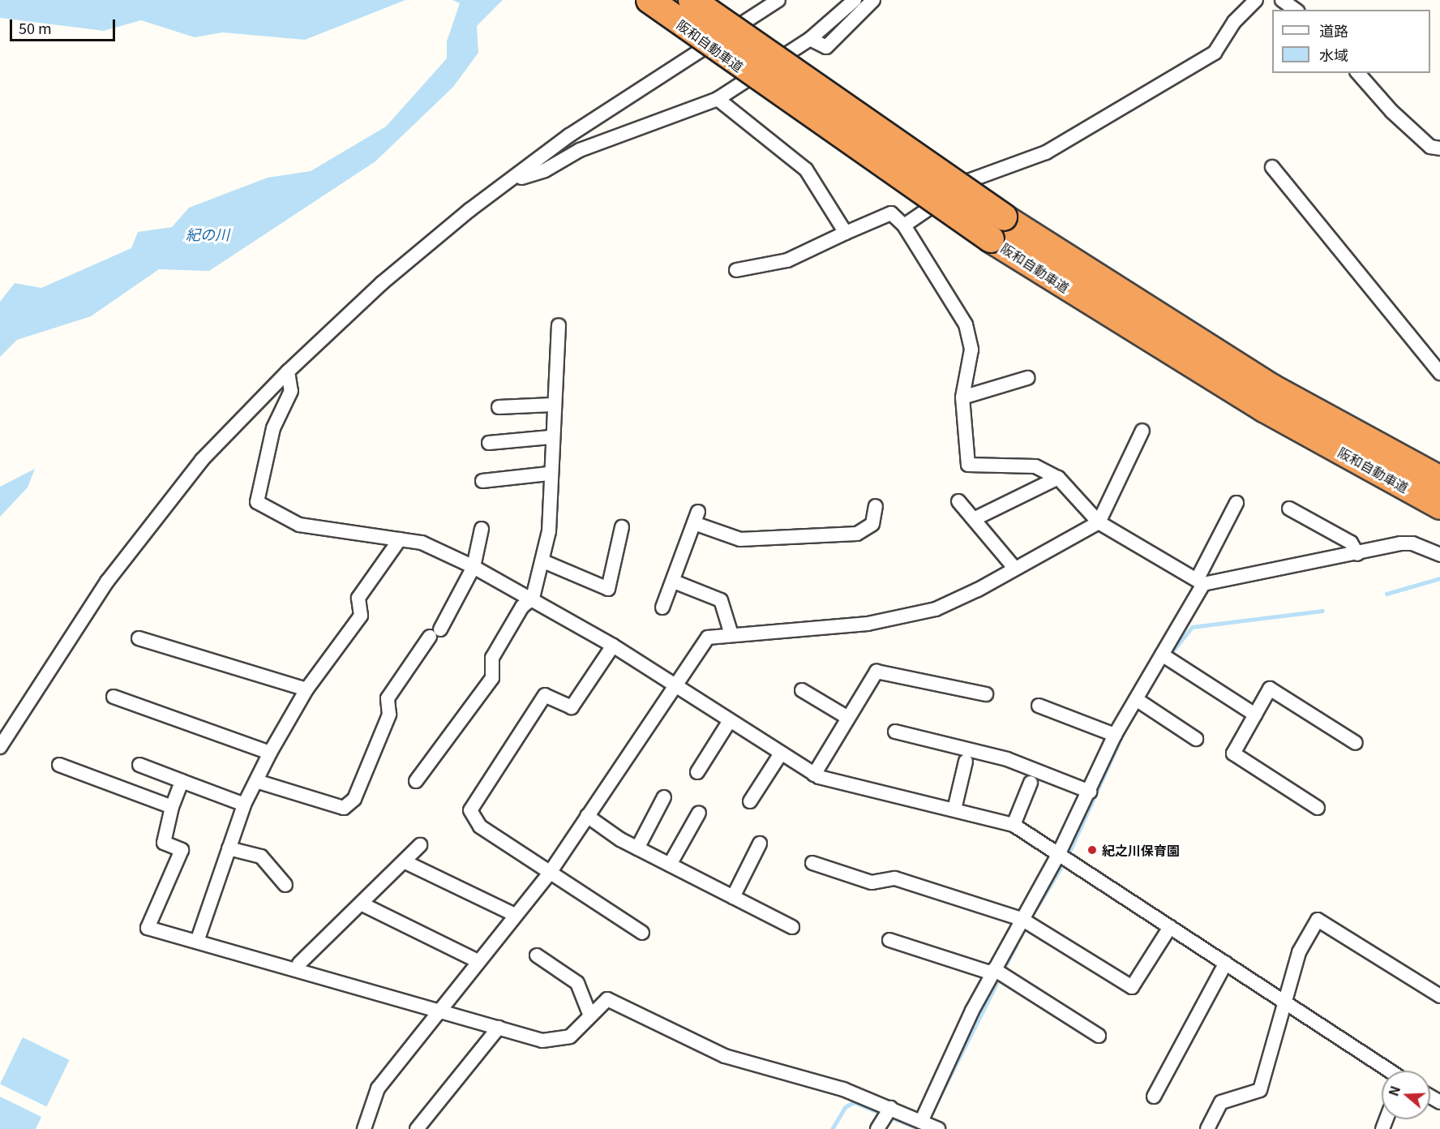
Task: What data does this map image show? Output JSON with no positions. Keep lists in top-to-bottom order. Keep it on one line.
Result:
{"streets":{"highway":["阪和自動車道"]},"water":["紀の川"],"places":["紀之川保育園"],"legend":["道路","水域"],"scale_bar":"50 m","north":"left"}
